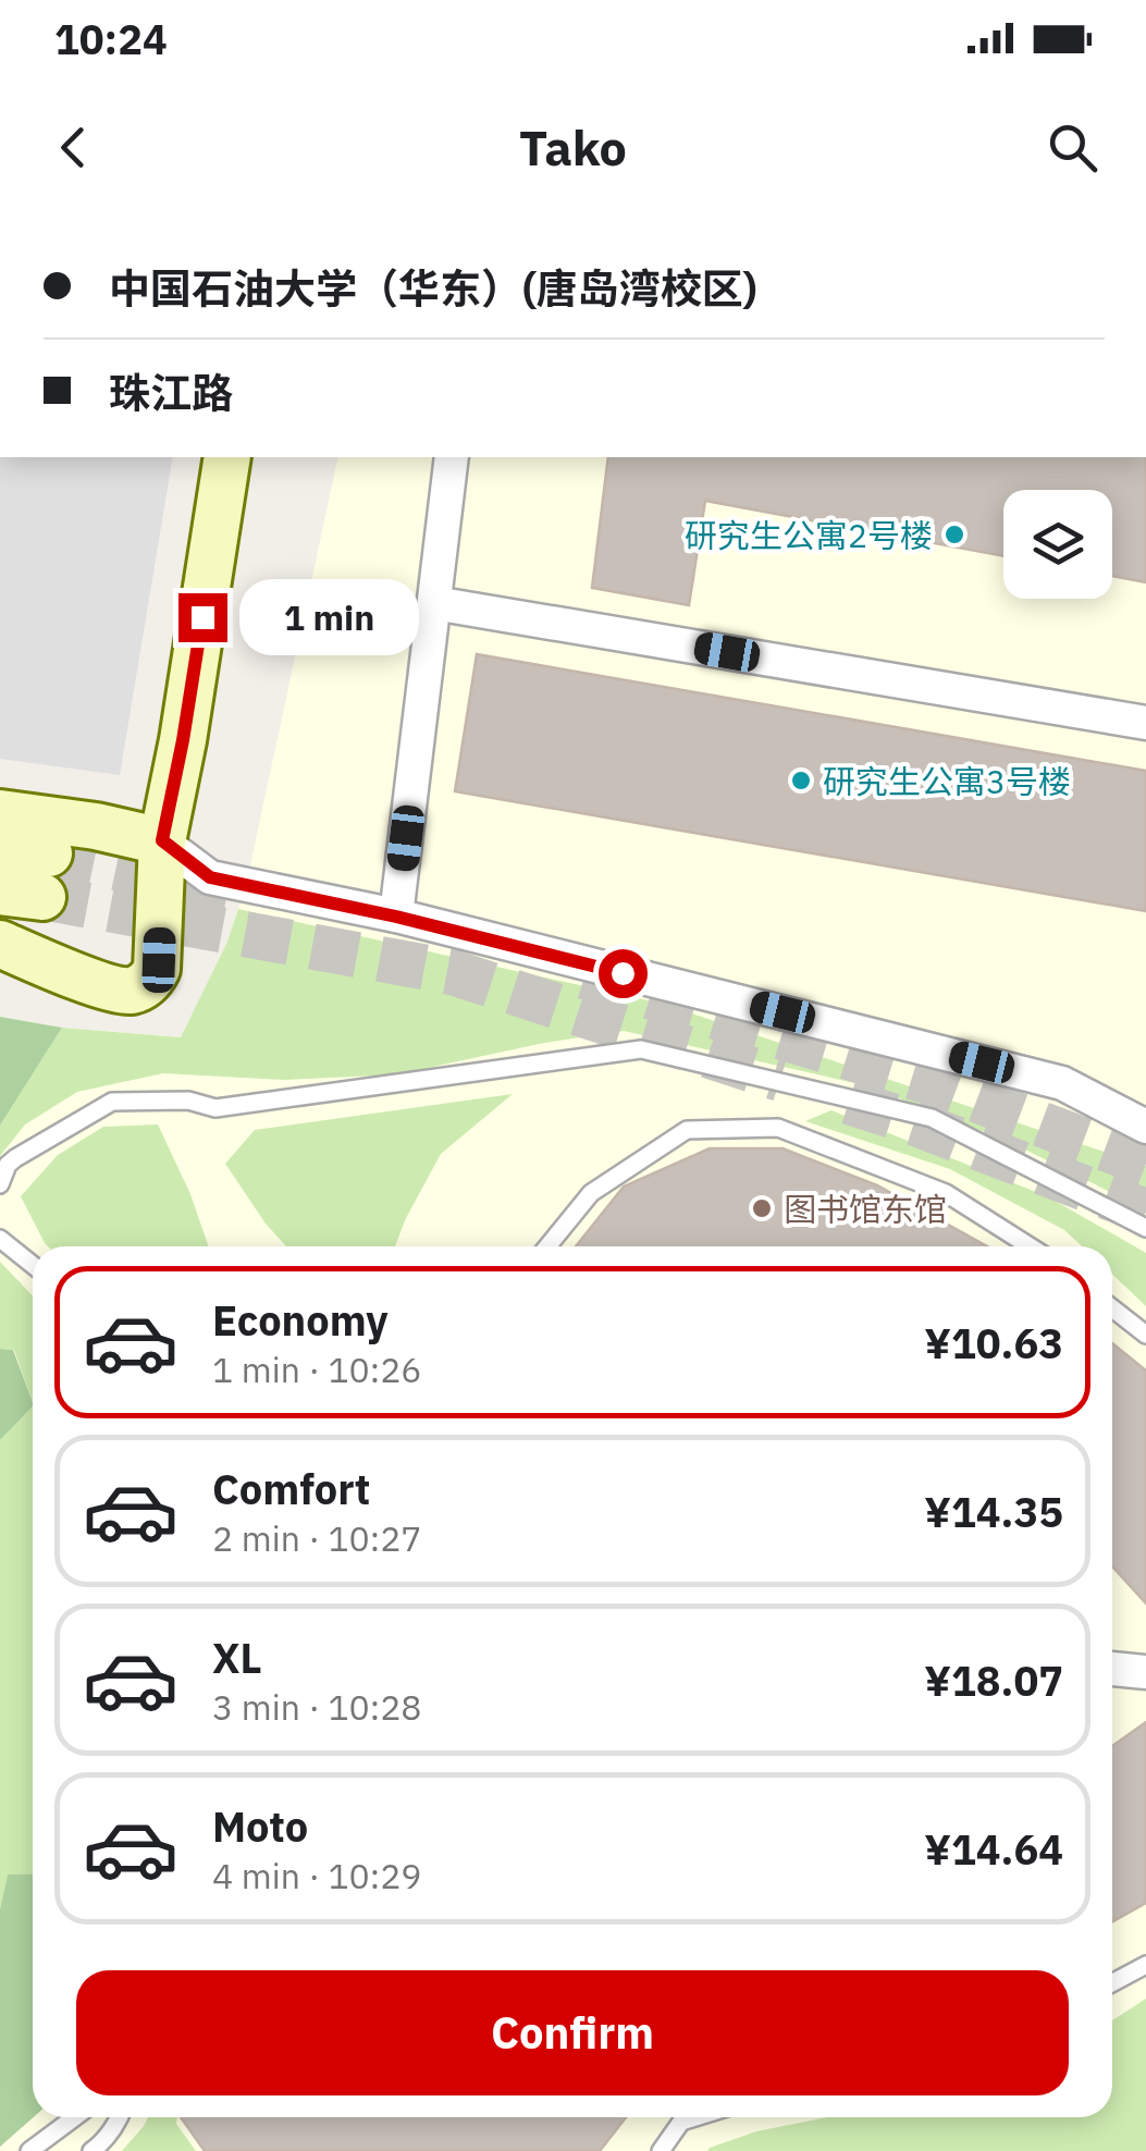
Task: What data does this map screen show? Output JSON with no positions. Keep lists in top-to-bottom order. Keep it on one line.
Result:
{"places":["研究生公寓2号楼","研究生公寓3号楼","图书馆东馆"],"page":{"status":"10:24","header":"Tako","banner":["中国石油大学（华东）(唐岛湾校区)","珠江路"],"bubble":"1 min","list":[{"name":"Economy","note":"1 min · 10:26","value":"¥10.63"},{"name":"Comfort","note":"2 min · 10:27","value":"¥14.35"},{"name":"XL","note":"3 min · 10:28","value":"¥18.07"},{"name":"Moto","note":"4 min · 10:29","value":"¥14.64"}],"buttons":"Confirm"}}
